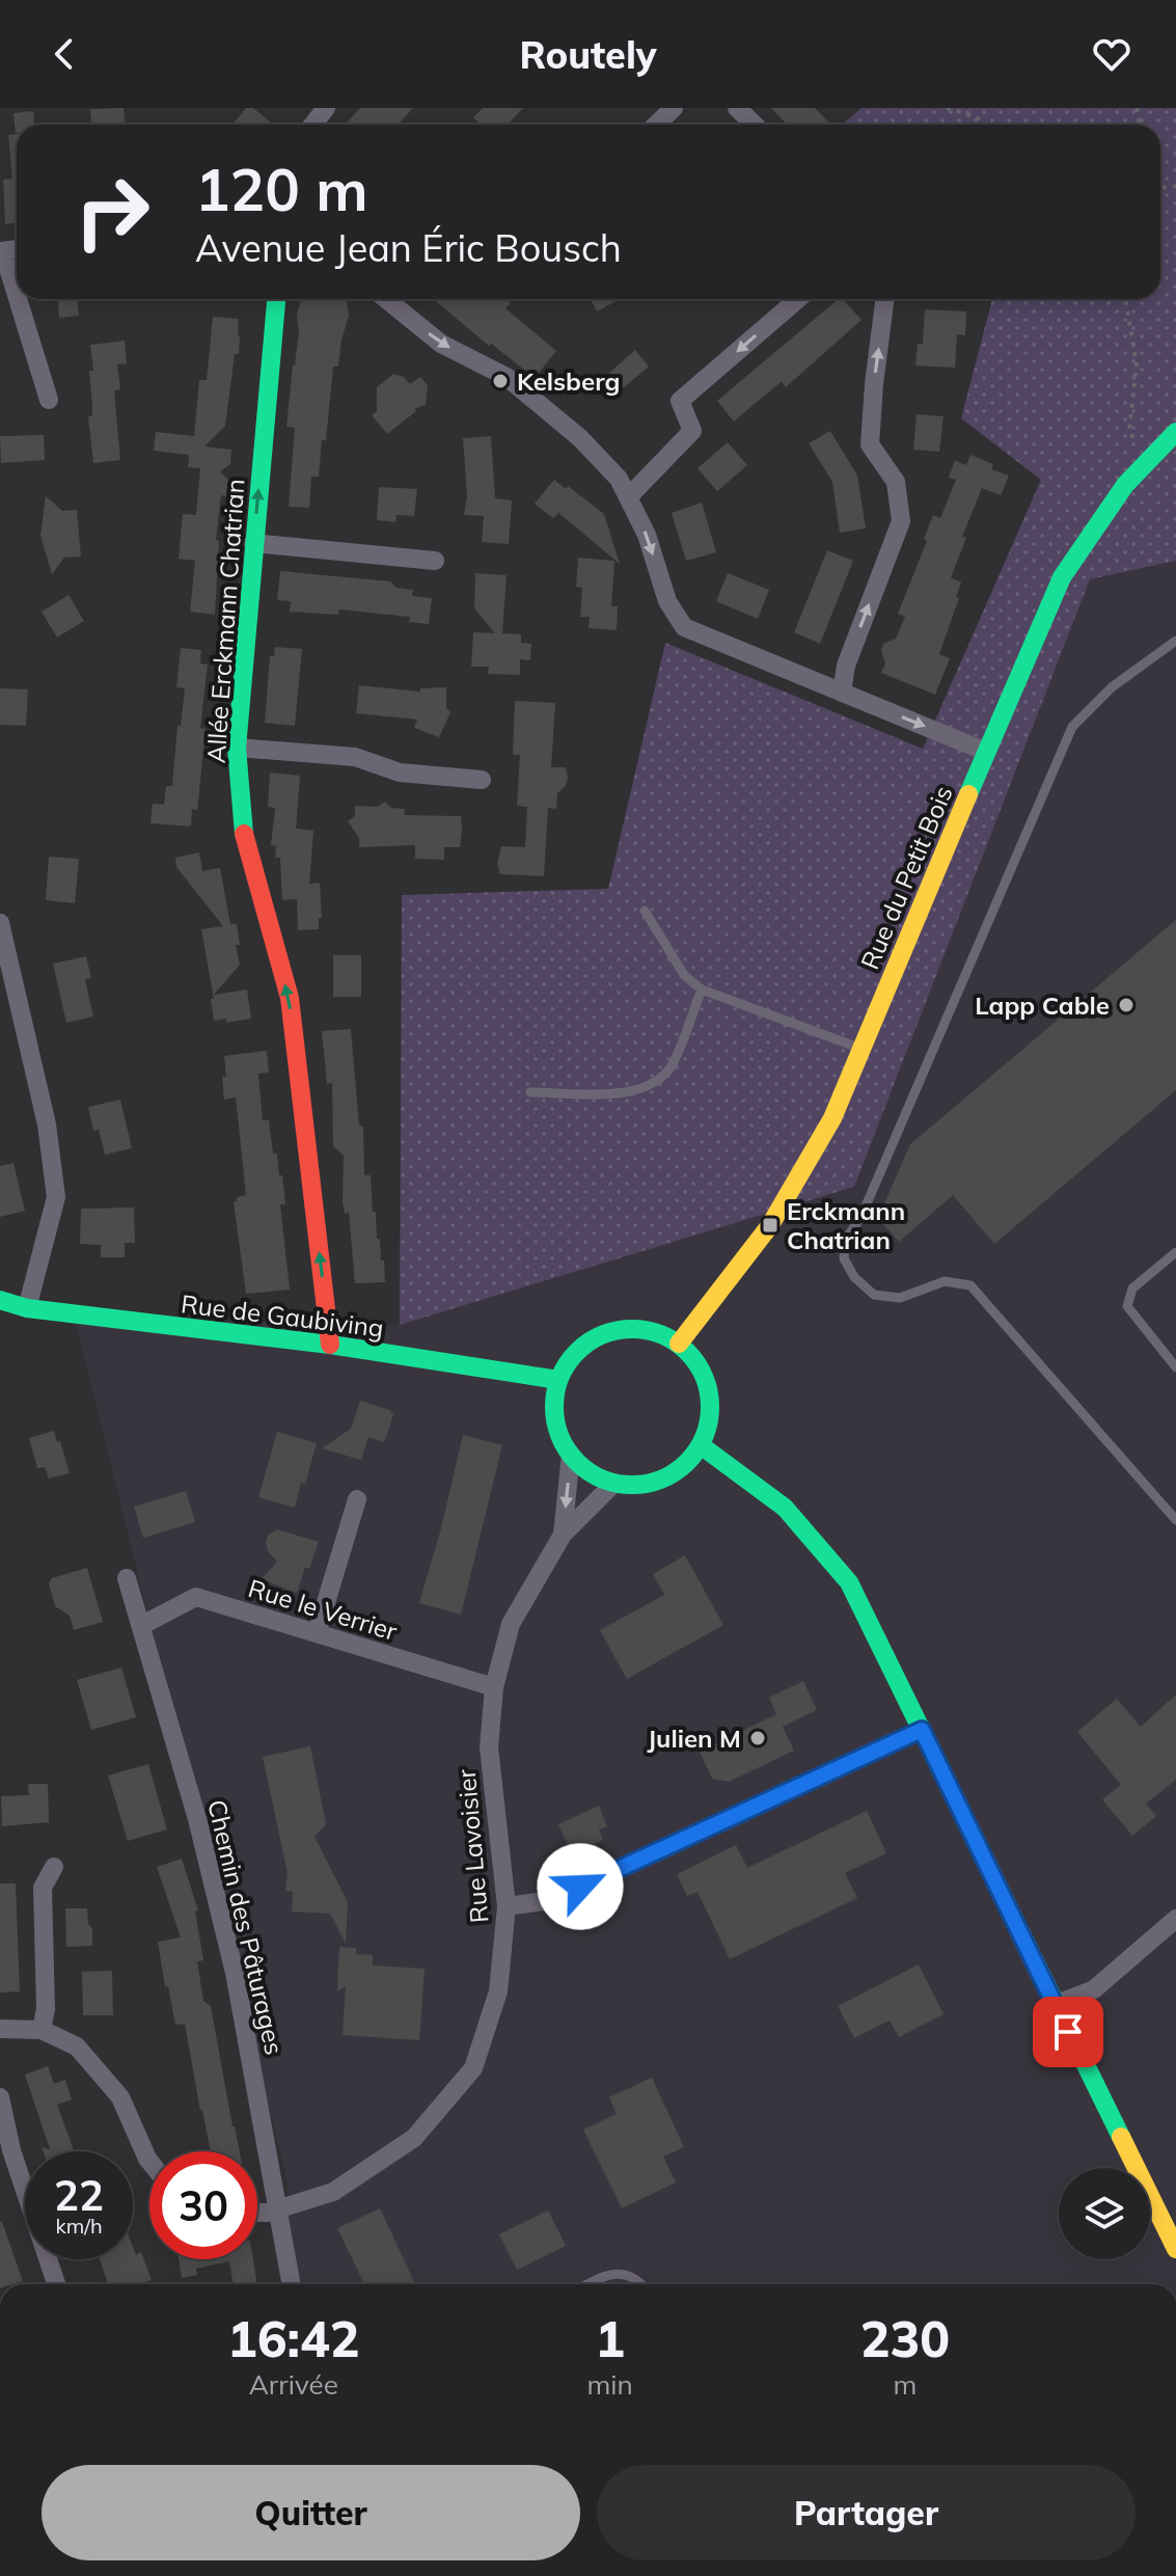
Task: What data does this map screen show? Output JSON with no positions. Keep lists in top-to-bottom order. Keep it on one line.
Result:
{"streets":{"street":["Allée Erckmann Chatrian","Rue du Petit Bois","Rue de Gaubiving","Rue le Verrier","Rue Lavoisier","Chemin des Pâturages"]},"crossings":[["Allée Erckmann Chatrian","Rue de Gaubiving"],["Rue du Petit Bois","Rue de Gaubiving"],["Rue du Petit Bois","Rue Lavoisier"],["Rue de Gaubiving","Rue Lavoisier"],["Rue le Verrier","Rue Lavoisier"],["Rue le Verrier","Chemin des Pâturages"],["Rue Lavoisier","Chemin des Pâturages"]],"one_way":["Allée Erckmann Chatrian"],"places":{"other":["Kelsberg","Lapp Cable","Julien M"],"transit":["Erckmann Chatrian"]},"page":{"header":"Routely","turn":["120 m","Avenue Jean Éric Bousch"],"speed":"22 km/h","limit":"30","eta":["16:42","Arrivée","1","min","230","m"],"buttons":["Quitter","Partager"]}}
